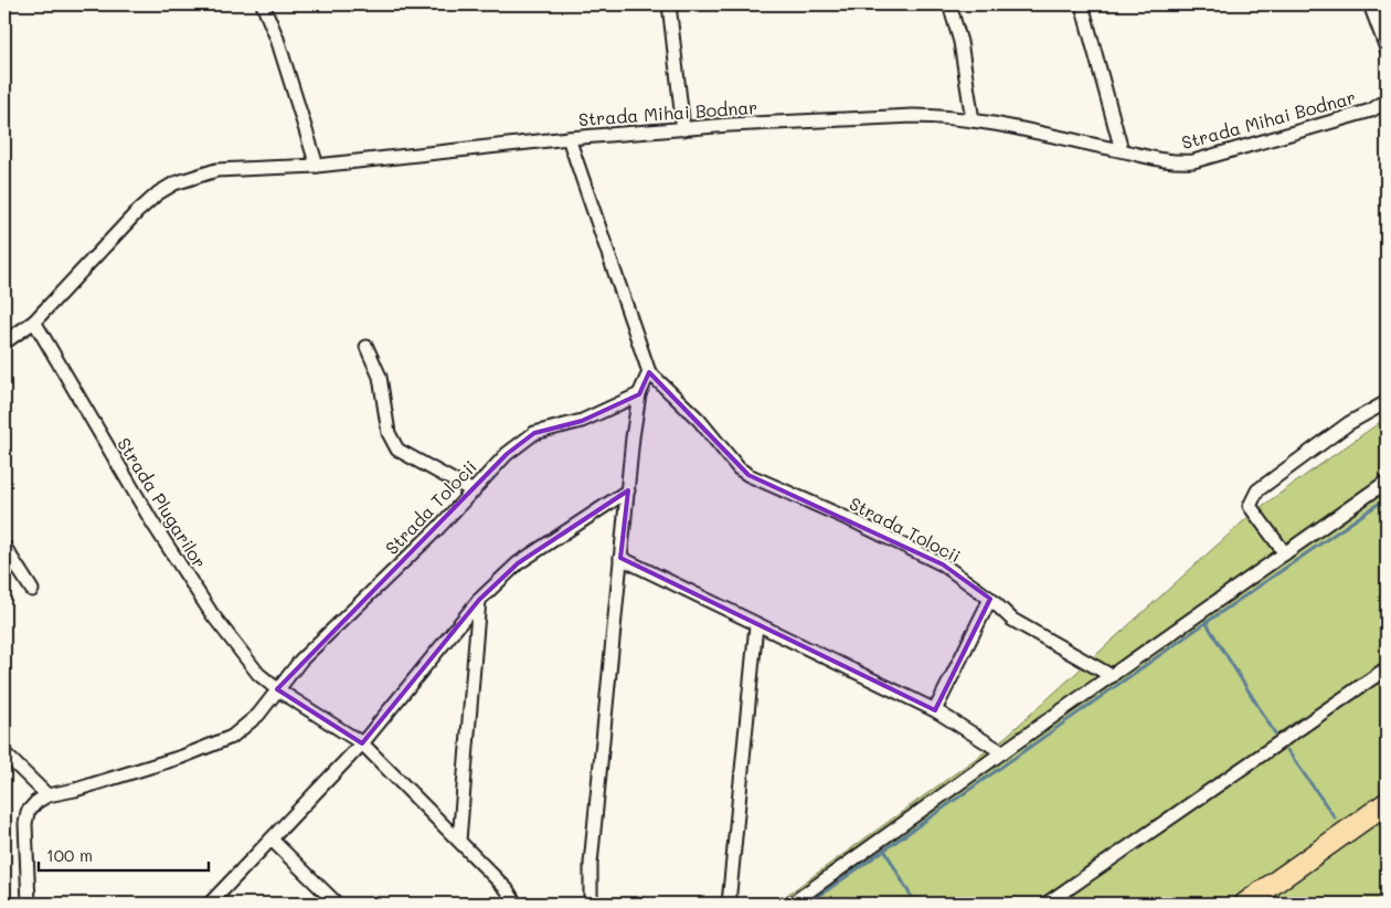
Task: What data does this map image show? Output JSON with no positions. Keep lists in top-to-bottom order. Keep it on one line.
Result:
{"streets":{"street":["Strada Mihai Bodnar","Strada Plugarilor","Strada Tolocii"]},"crossings":[["Strada Mihai Bodnar","Strada Plugarilor"],["Strada Mihai Bodnar","Strada Tolocii"],["Strada Plugarilor","Strada Tolocii"]],"scale_bar":"100 m"}
